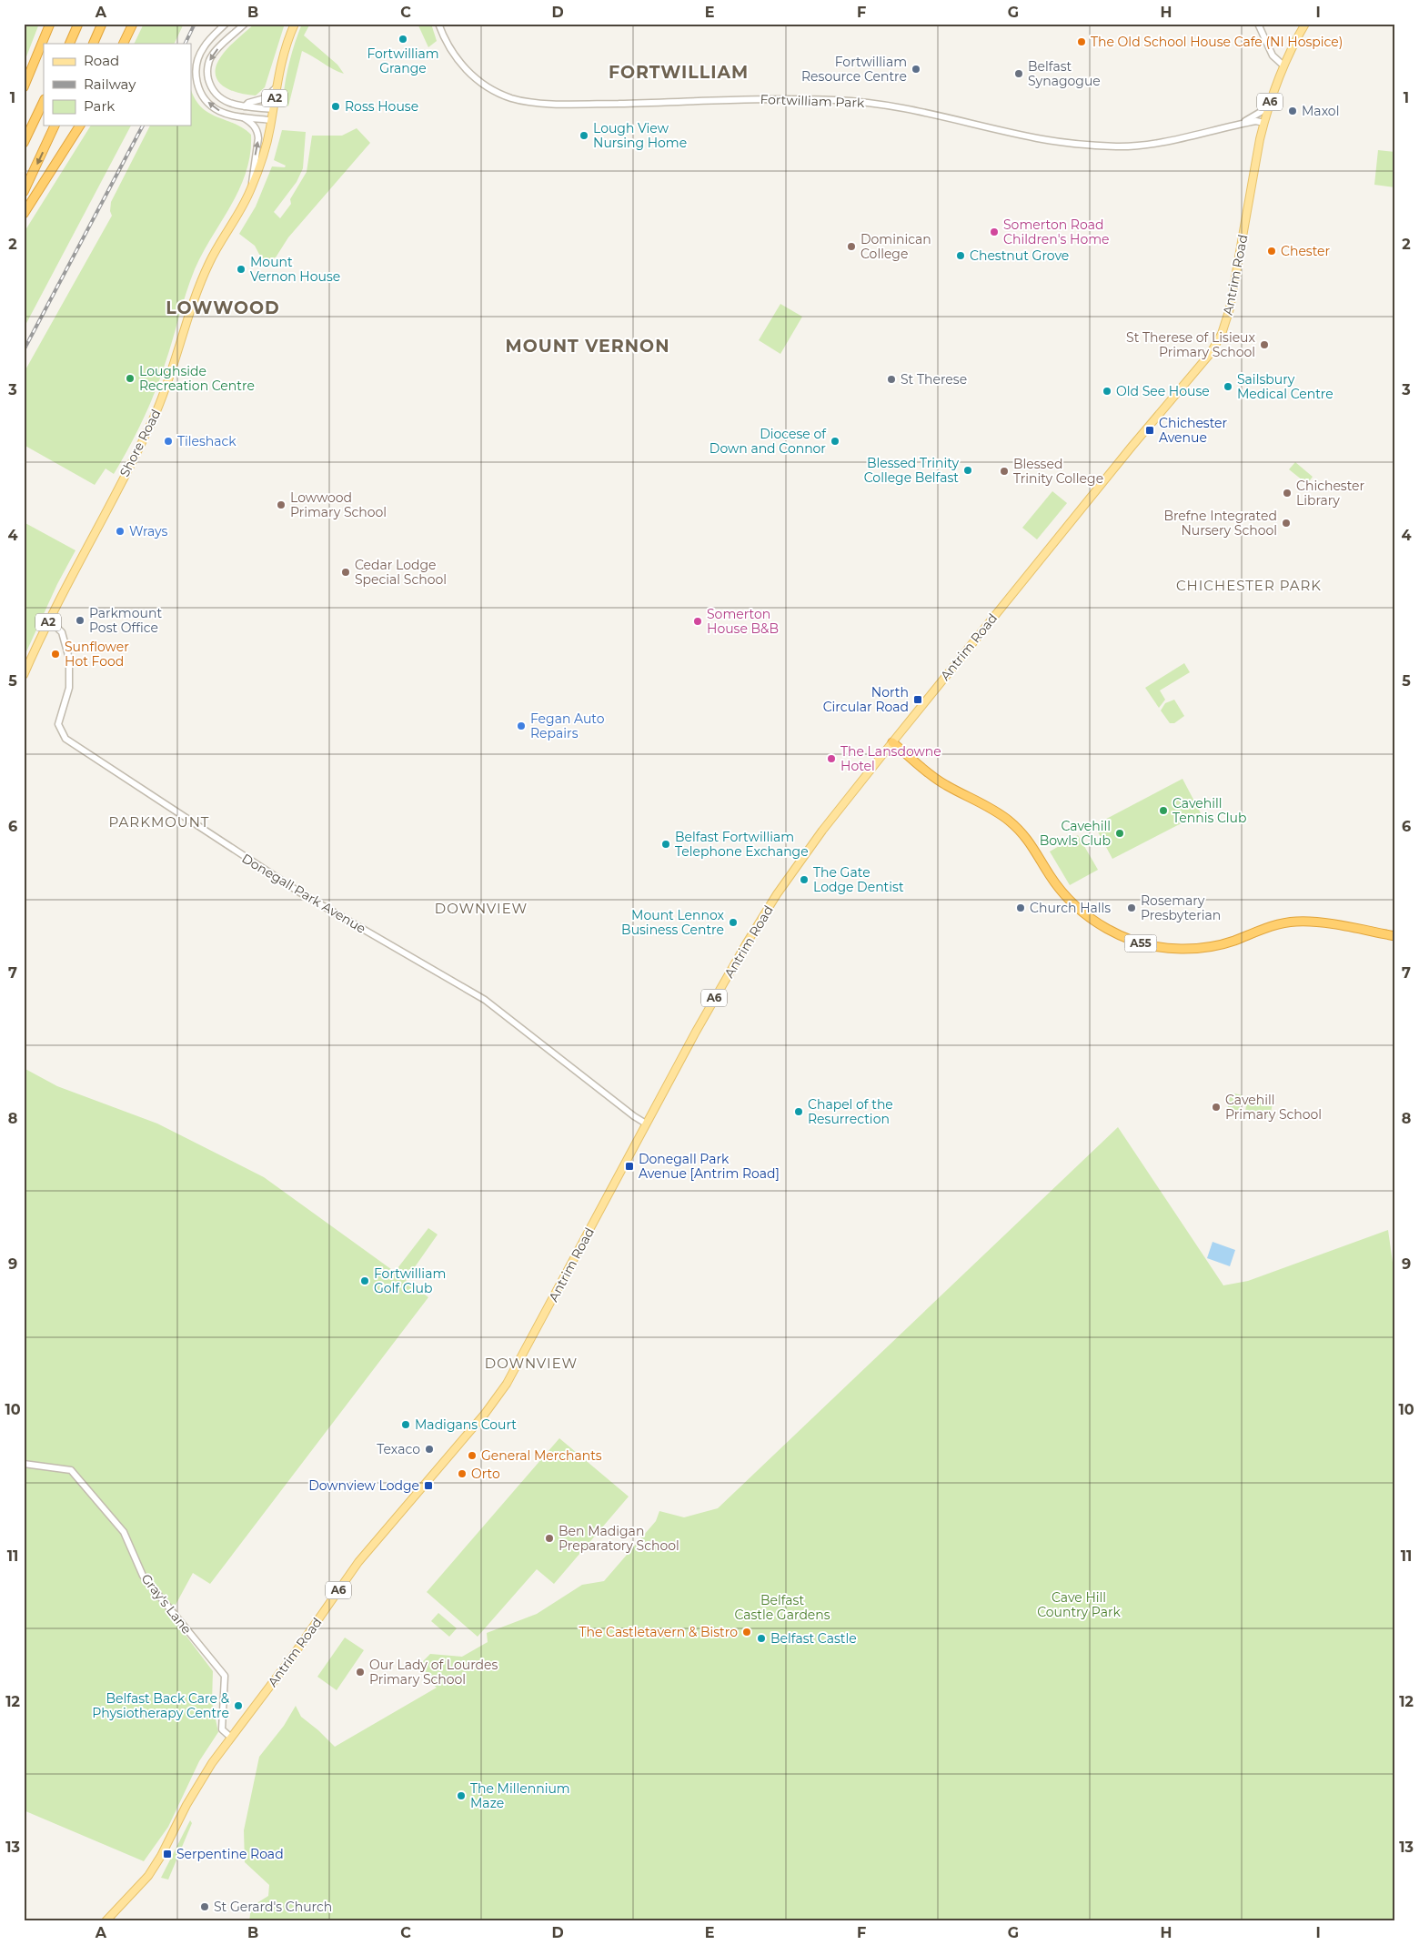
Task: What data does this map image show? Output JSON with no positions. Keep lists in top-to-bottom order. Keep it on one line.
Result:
{"streets":{"highway":["A55"],"main road":["A2","A6","Antrim Road","Shore Road"],"street":["Fortwilliam Park","Donegall Park Avenue","Gray's Lane"]},"crossings":[["Fortwilliam Park","Antrim Road"],["Antrim Road","Donegall Park Avenue"],["Antrim Road","A55"],["Antrim Road","Gray's Lane"],["Shore Road","Donegall Park Avenue"]],"districts":["FORTWILLIAM","LOWWOOD","MOUNT VERNON","CHICHESTER PARK","PARKMOUNT","DOWNVIEW","DOWNVIEW"],"parks":["Cave Hill Country Park","Belfast Castle Gardens"],"places":{"other":["Fortwilliam Grange","The Old School House Cafe (NI Hospice)","Fortwilliam Resource Centre","Belfast Synagogue","Ross House","Maxol","Lough View Nursing Home","Somerton Road Children's Home","Dominican College","Chester","Chestnut Grove","Mount Vernon House","St Therese of Lisieux Primary School","Loughside Recreation Centre","St Therese","Sailsbury Medical Centre","Old See House","Tileshack","Diocese of Down and Connor","Blessed Trinity College Belfast","Blessed Trinity College","Chichester Library","Lowwood Primary School","Brefne Integrated Nursery School","Wrays","Cedar Lodge Special School","Parkmount Post Office","Somerton House B&B","Sunflower Hot Food","Fegan Auto Repairs","The Lansdowne Hotel","Cavehill Tennis Club","Cavehill Bowls Club","Belfast Fortwilliam Telephone Exchange","The Gate Lodge Dentist","Church Halls","Rosemary Presbyterian","Mount Lennox Business Centre","Cavehill Primary School","Chapel of the Resurrection","Fortwilliam Golf Club","Madigans Court","Texaco","General Merchants","Orto","Ben Madigan Preparatory School","The Castletavern & Bistro","Belfast Castle","Our Lady of Lourdes Primary School","Belfast Back Care & Physiotherapy Centre","The Millennium Maze","St Gerard's Church"],"transit":["Chichester Avenue","North Circular Road","Donegall Park Avenue [Antrim Road]","Downview Lodge","Serpentine Road"]},"legend":["Road","Railway","Park"],"grid":{"columns":["A","B","C","D","E","F","G","H","I"],"rows":["1","2","3","4","5","6","7","8","9","10","11","12","13"]}}
